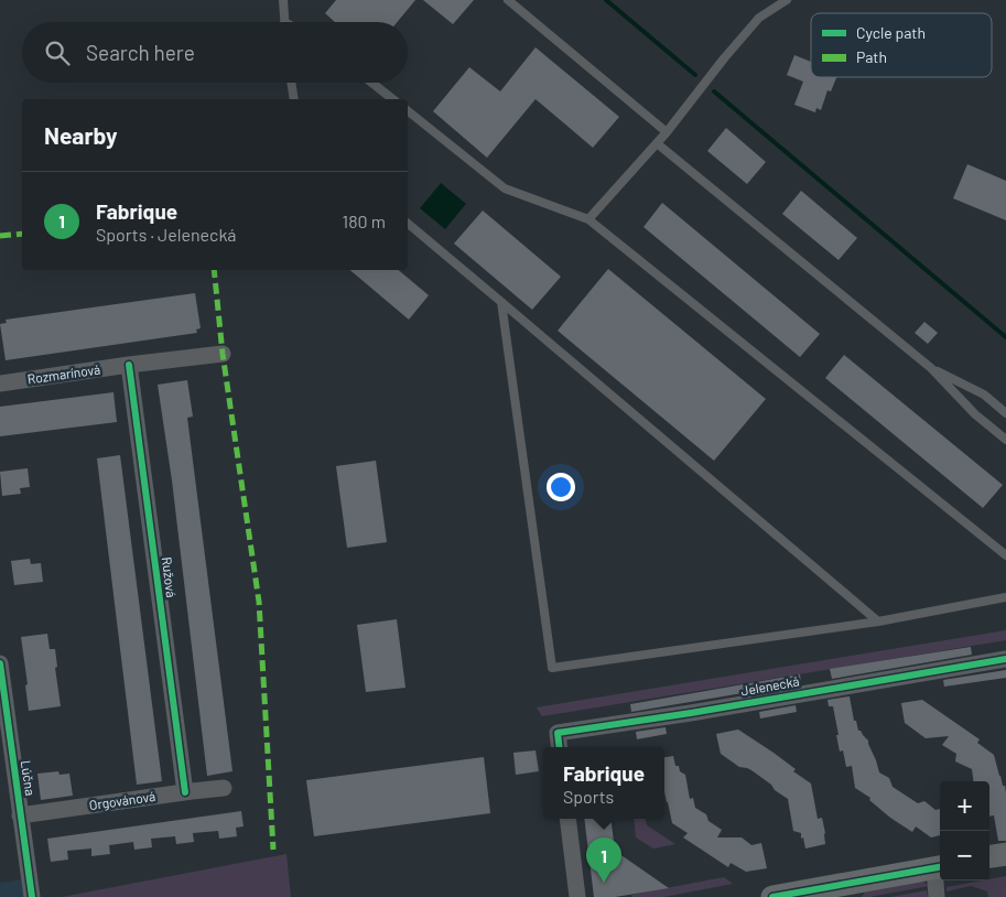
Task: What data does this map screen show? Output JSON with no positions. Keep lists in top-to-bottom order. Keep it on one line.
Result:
{"streets":{"street":["Rozmarínová","Ružová","Jelenecká","Lúčna","Orgovánová"]},"crossings":[["Rozmarínová","Ružová"],["Ružová","Orgovánová"],["Lúčna","Orgovánová"]],"legend":["Cycle path","Path"],"page":{"search":"Search here","heading":"Nearby","list":[{"mark":"1","name":"Fabrique","note":"Sports · Jelenecká","value":"180 m"}],"popup":["Fabrique","Sports"],"map_buttons":["+","−"],"pins":"1"}}
